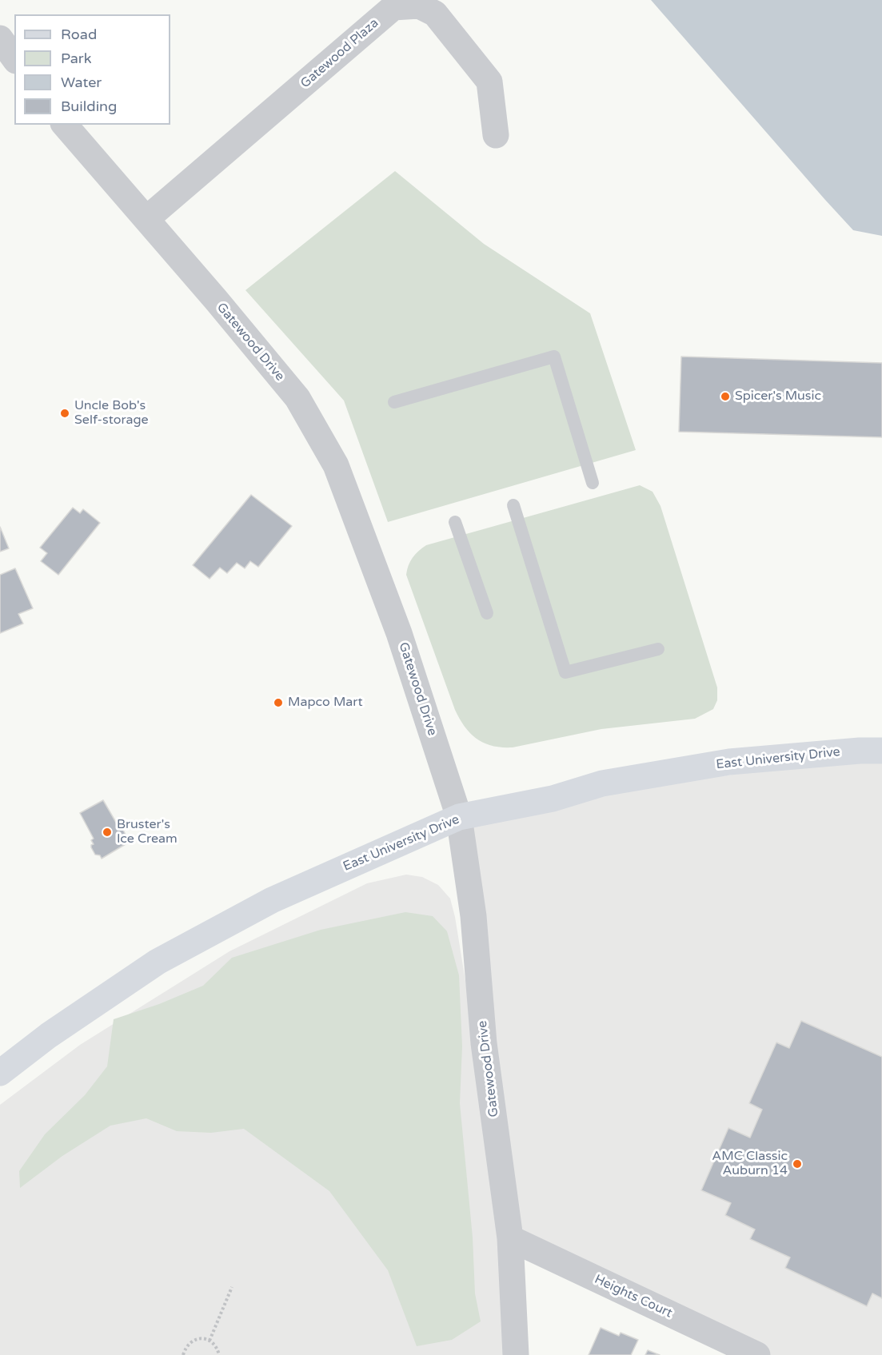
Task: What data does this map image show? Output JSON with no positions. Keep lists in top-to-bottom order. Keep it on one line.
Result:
{"streets":{"main road":["East University Drive"],"street":["Gatewood Plaza","Gatewood Drive","Heights Court"]},"crossings":[["Gatewood Plaza","Gatewood Drive"],["Gatewood Drive","East University Drive"],["Gatewood Drive","Heights Court"]],"places":["Spicer's Music","Uncle Bob's Self-storage","Mapco Mart","Bruster's Ice Cream","AMC Classic Auburn 14"],"legend":["Road","Park","Water","Building"]}
